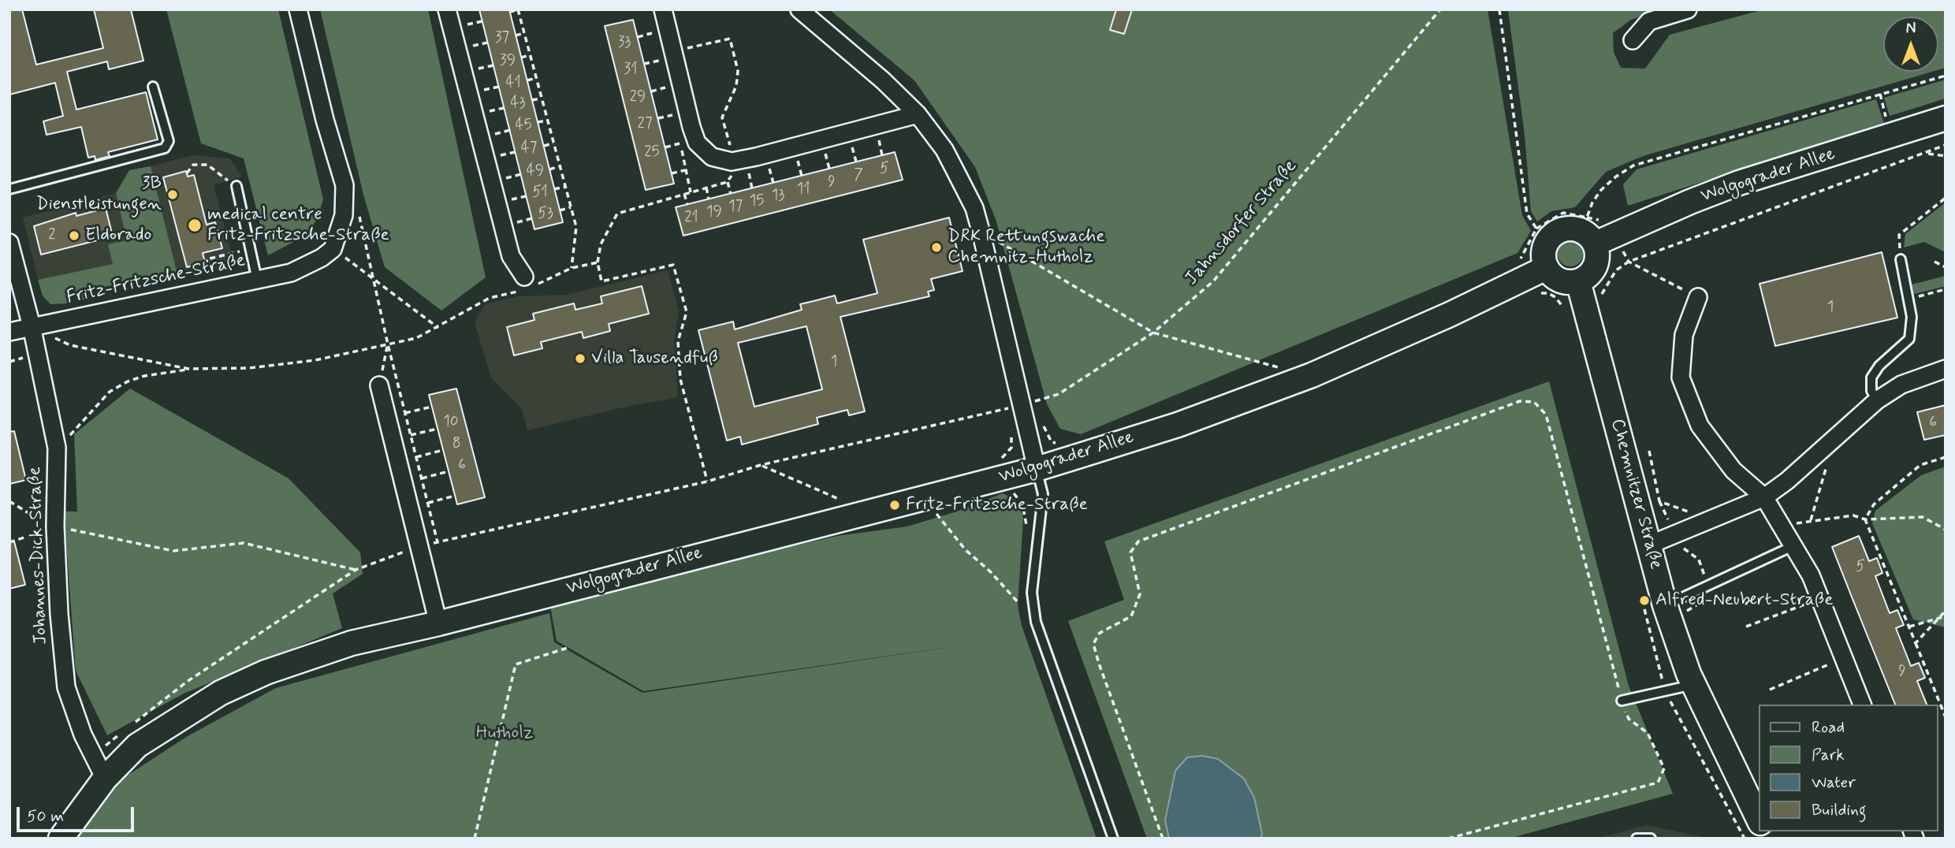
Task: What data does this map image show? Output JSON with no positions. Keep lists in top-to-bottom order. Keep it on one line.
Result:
{"streets":{"main road":["Wolgograder Allee","Chemnitzer Straße"],"street":["Fritz-Fritzsche-Straße","Johannes-Dick-Straße"],"path":["Jahnsdorfer Straße"]},"crossings":[["Wolgograder Allee","Chemnitzer Straße"],["Wolgograder Allee","Johannes-Dick-Straße"],["Fritz-Fritzsche-Straße","Johannes-Dick-Straße"]],"parks":["Hutholz"],"places":["3B Dienstleistungen","medical centre Fritz-Fritzsche-Straße","Eldorado","DRK Rettungswache Chemnitz-Hutholz","Villa Tausendfuß","Fritz-Fritzsche-Straße","Alfred-Neubert-Straße"],"house_numbers":["37","33","39","31","41","29","43","27","45","47","25","5","49","7","9","11","51","13","15","17","19","53","21","2","1","1","10","6","8","6","5","9"],"legend":["Road","Park","Water","Building"],"scale_bar":"50 m","north":"top"}
